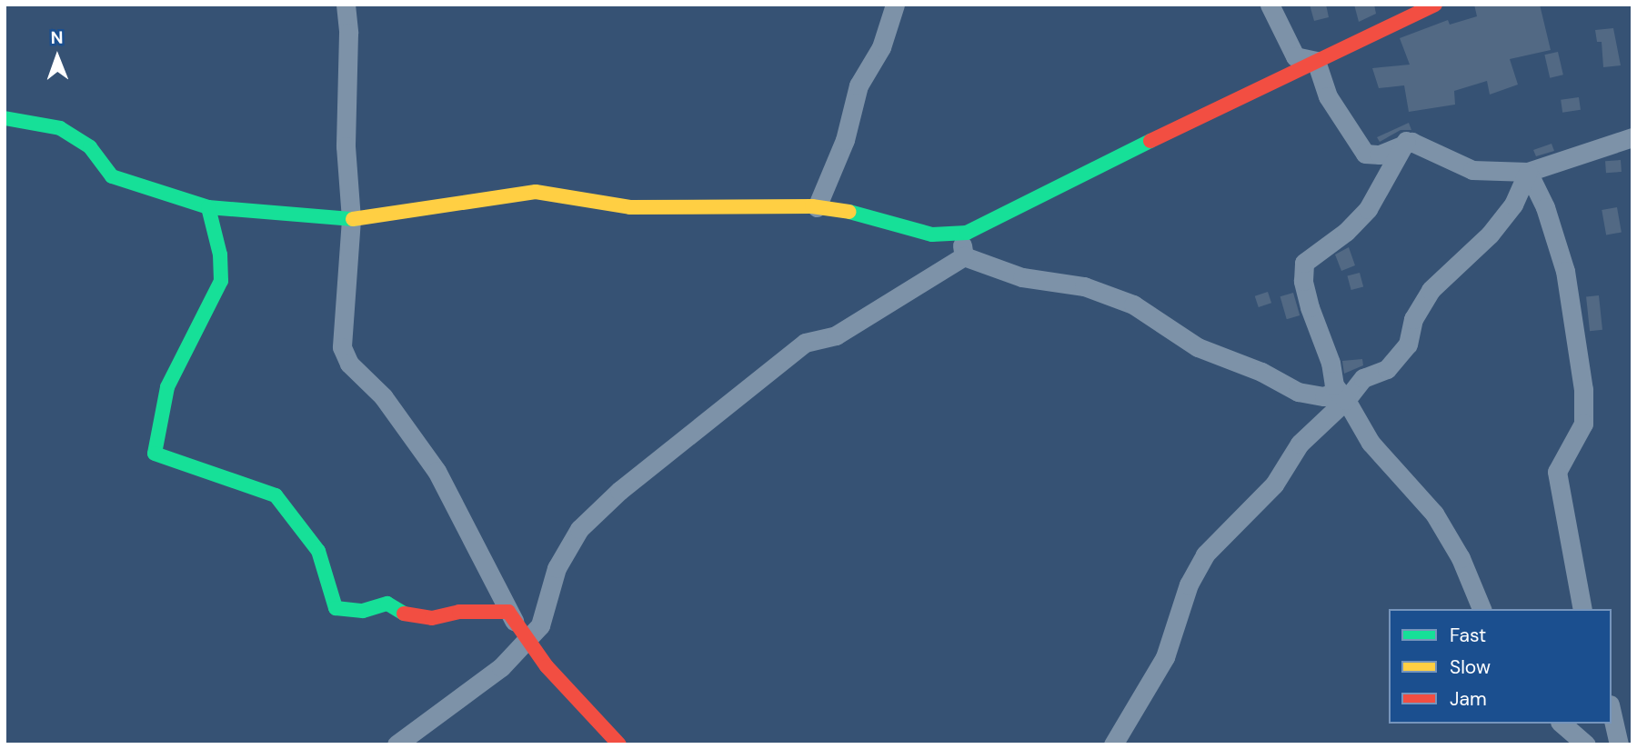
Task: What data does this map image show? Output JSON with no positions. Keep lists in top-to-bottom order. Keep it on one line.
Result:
{"legend":["Fast","Slow","Jam"],"north":"top"}
